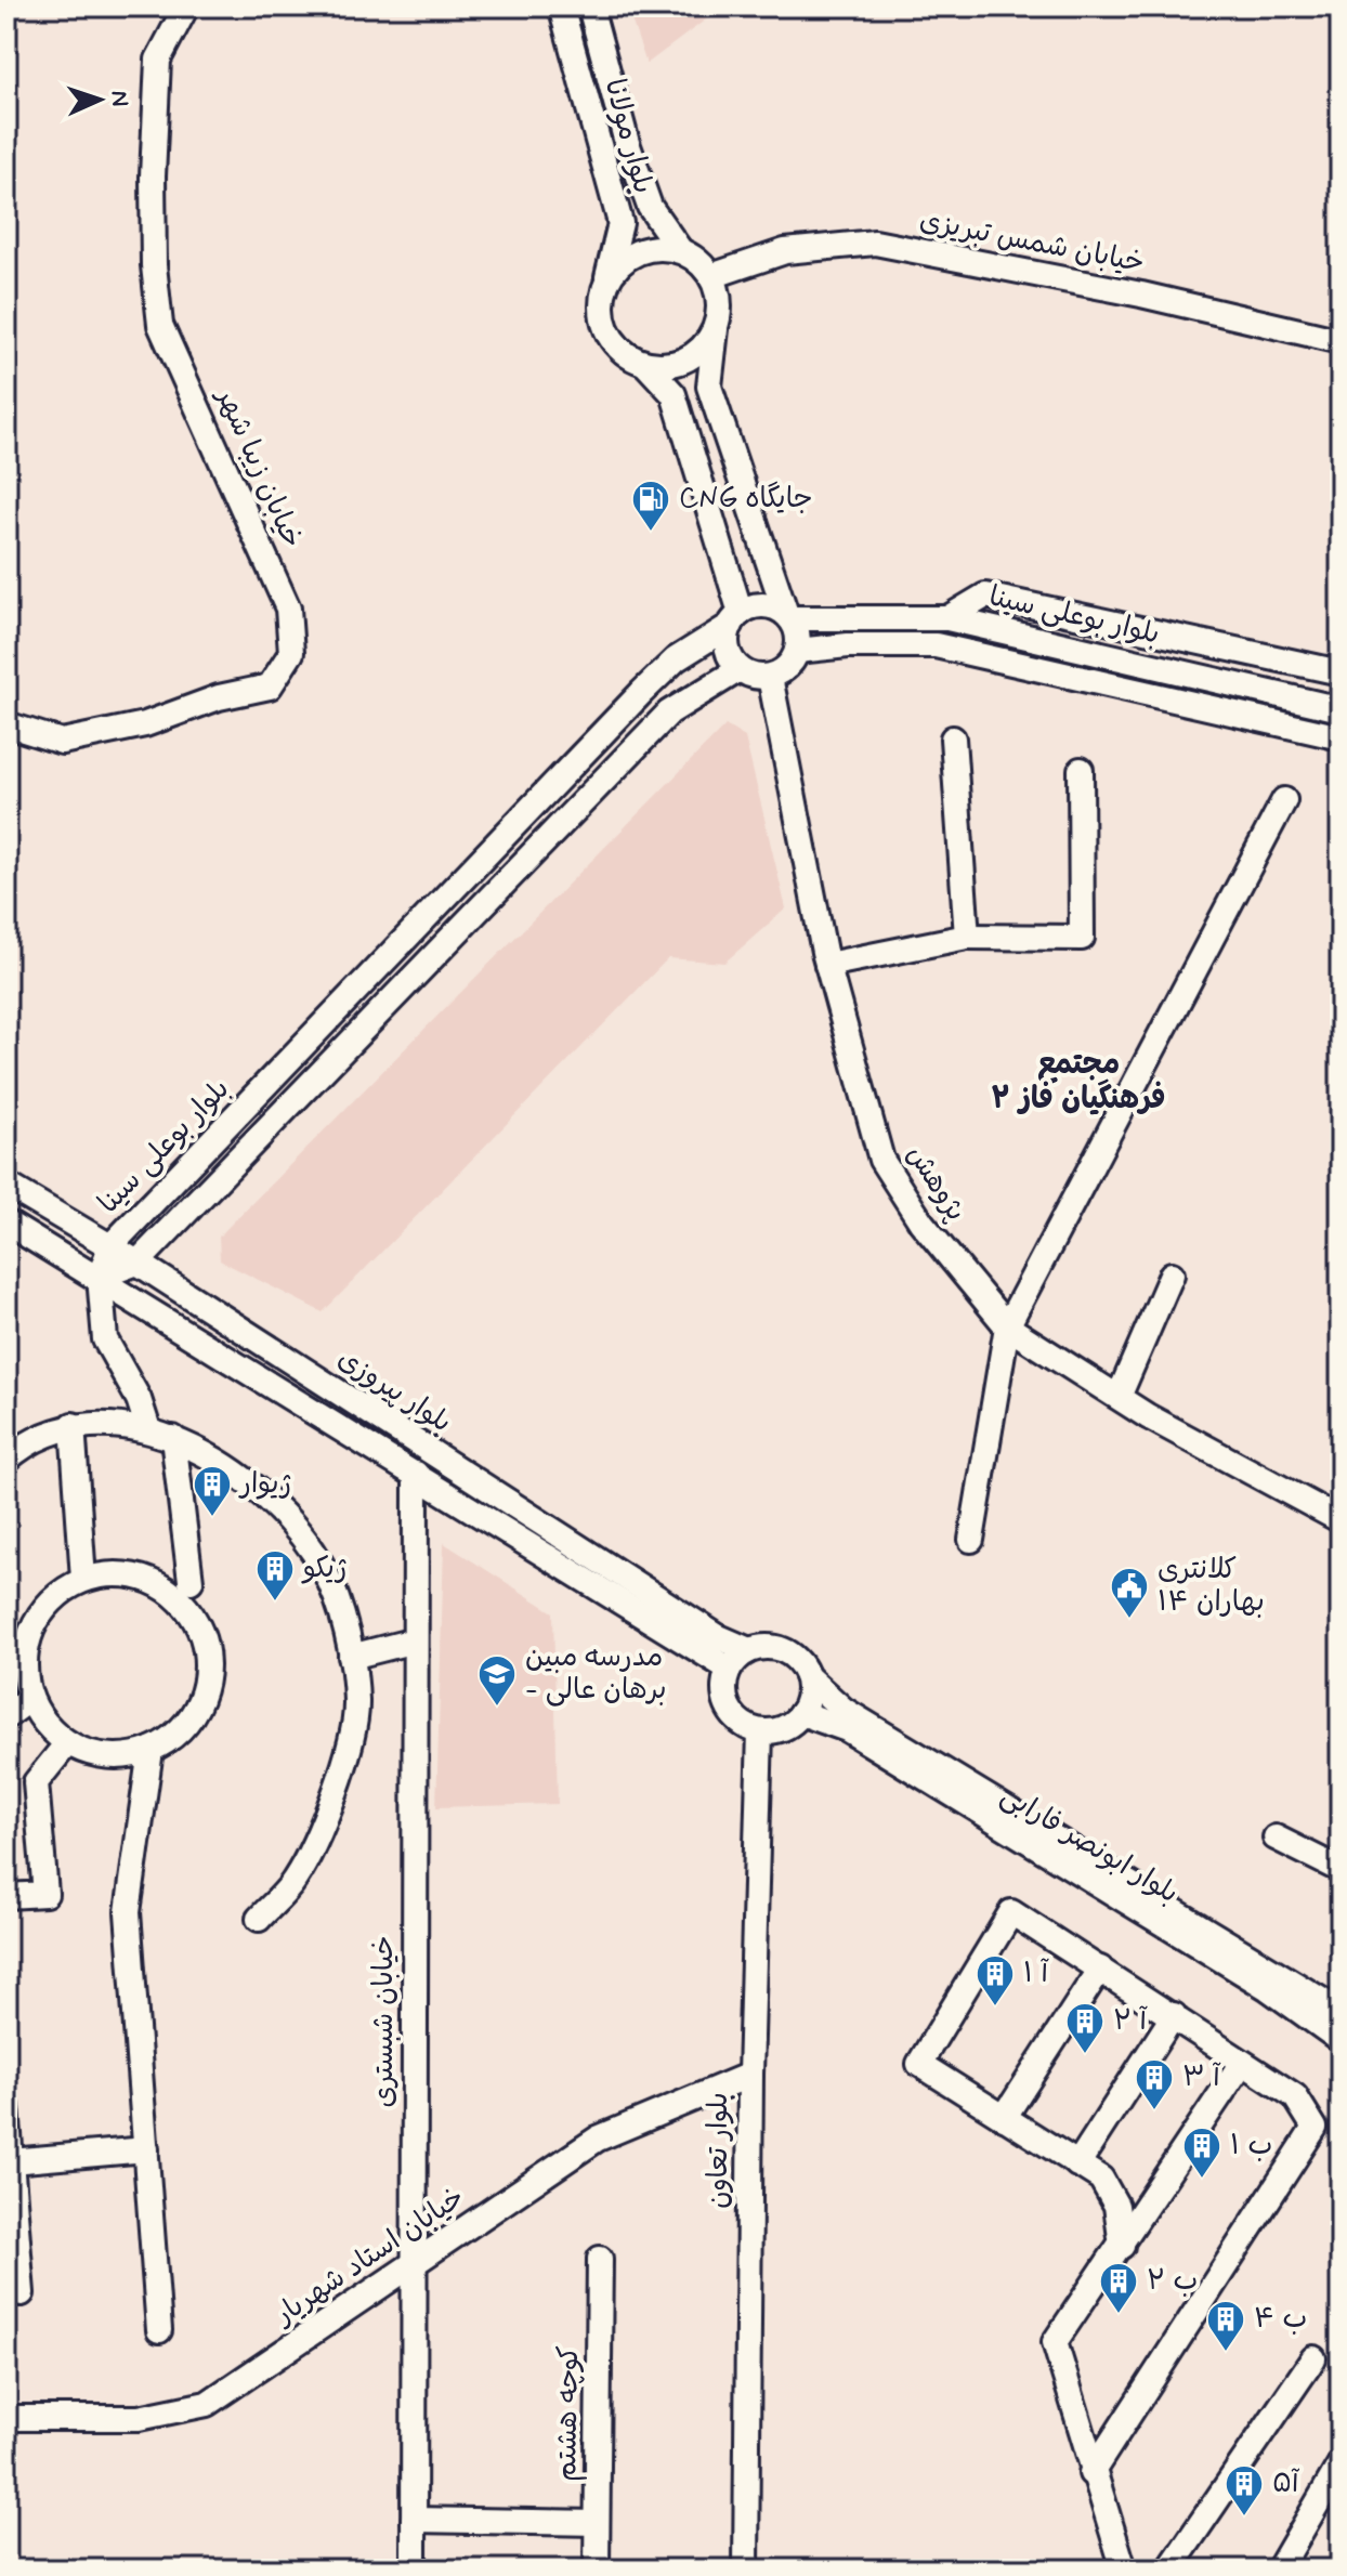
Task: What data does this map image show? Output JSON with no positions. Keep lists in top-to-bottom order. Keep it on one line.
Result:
{"streets":{"street":["بلوار مولانا","خیابان شمس تبریزی","خیابان زیبا شهر","بلوار بوعلی سینا","پژوهش","بلوار پیروزی","بلوار ابونصر فارابی","خیابان شبستری","بلوار تعاون","خیابان استاد شهریار","کوچه هشتم"]},"crossings":[["بلوار مولانا","خیابان شمس تبریزی"],["بلوار بوعلی سینا","پژوهش"],["بلوار بوعلی سینا","بلوار پیروزی"],["بلوار پیروزی","بلوار ابونصر فارابی"],["بلوار پیروزی","خیابان شبستری"],["بلوار پیروزی","بلوار تعاون"],["بلوار ابونصر فارابی","بلوار تعاون"],["خیابان شبستری","خیابان استاد شهریار"],["بلوار تعاون","خیابان استاد شهریار"]],"districts":["مجتمع فرهنگیان فاز ۲"],"places":{"fuel station":["CNG جایگاه"],"building":["ژیوار","ژیکو","آ ۱","آ ۲","آ ۳","ب ۱","ب ۲","ب ۴","آ۵"],"public building":["کلانتری ۱۴ بهاران"],"school or university":["مدرسه مبین - برهان عالی"]},"north":"right"}
